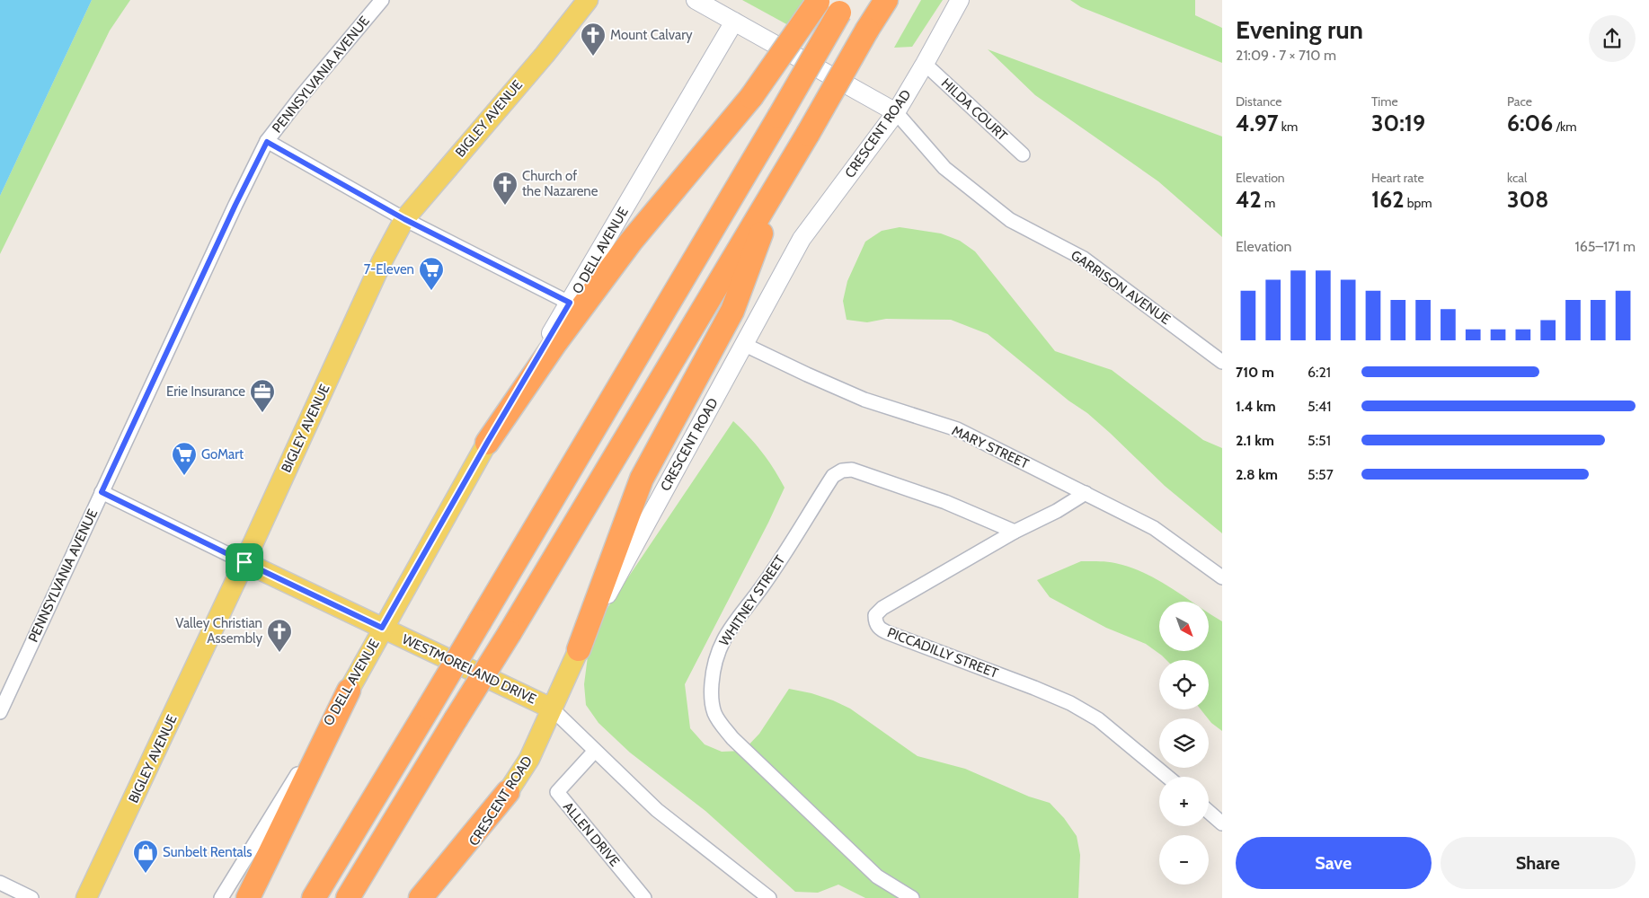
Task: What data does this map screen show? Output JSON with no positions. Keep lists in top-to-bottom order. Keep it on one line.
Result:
{"streets":{"main road":["BIGLEY AVENUE","CRESCENT ROAD","O DELL AVENUE","WESTMORELAND DRIVE"],"street":["PENNSYLVANIA AVENUE","HILDA COURT","GARRISON AVENUE","MARY STREET","WHITNEY STREET","PICCADILLY STREET","ALLEN DRIVE"]},"crossings":[["PENNSYLVANIA AVENUE","WESTMORELAND DRIVE"],["HILDA COURT","CRESCENT ROAD"],["BIGLEY AVENUE","WESTMORELAND DRIVE"],["CRESCENT ROAD","GARRISON AVENUE"],["CRESCENT ROAD","MARY STREET"],["CRESCENT ROAD","WESTMORELAND DRIVE"],["O DELL AVENUE","WESTMORELAND DRIVE"],["MARY STREET","PICCADILLY STREET"],["WHITNEY STREET","PICCADILLY STREET"],["WESTMORELAND DRIVE","ALLEN DRIVE"]],"places":{"church":["Mount Calvary","Church of the Nazarene","Valley Christian Assembly"],"supermarket":["7-Eleven","GoMart"],"office":["Erie Insurance"],"shop":["Sunbelt Rentals"]},"north":"bottom right","page":{"heading":["Evening run","21:09 · 7 × 710 m"],"stats":[["Distance","4.97 km"],["Time","30:19"],["Pace","6:06 /km"],["Elevation","42 m"],["Heart rate","162 bpm"],["kcal","308"]],"chart":["Elevation","165–171 m"],"list":[{"name":"710 m","note":"6:21"},{"name":"1.4 km","note":"5:41"},{"name":"2.1 km","note":"5:51"},{"name":"2.8 km","note":"5:57"}],"map_buttons":["+","−"],"buttons":["Save","Share"]}}
